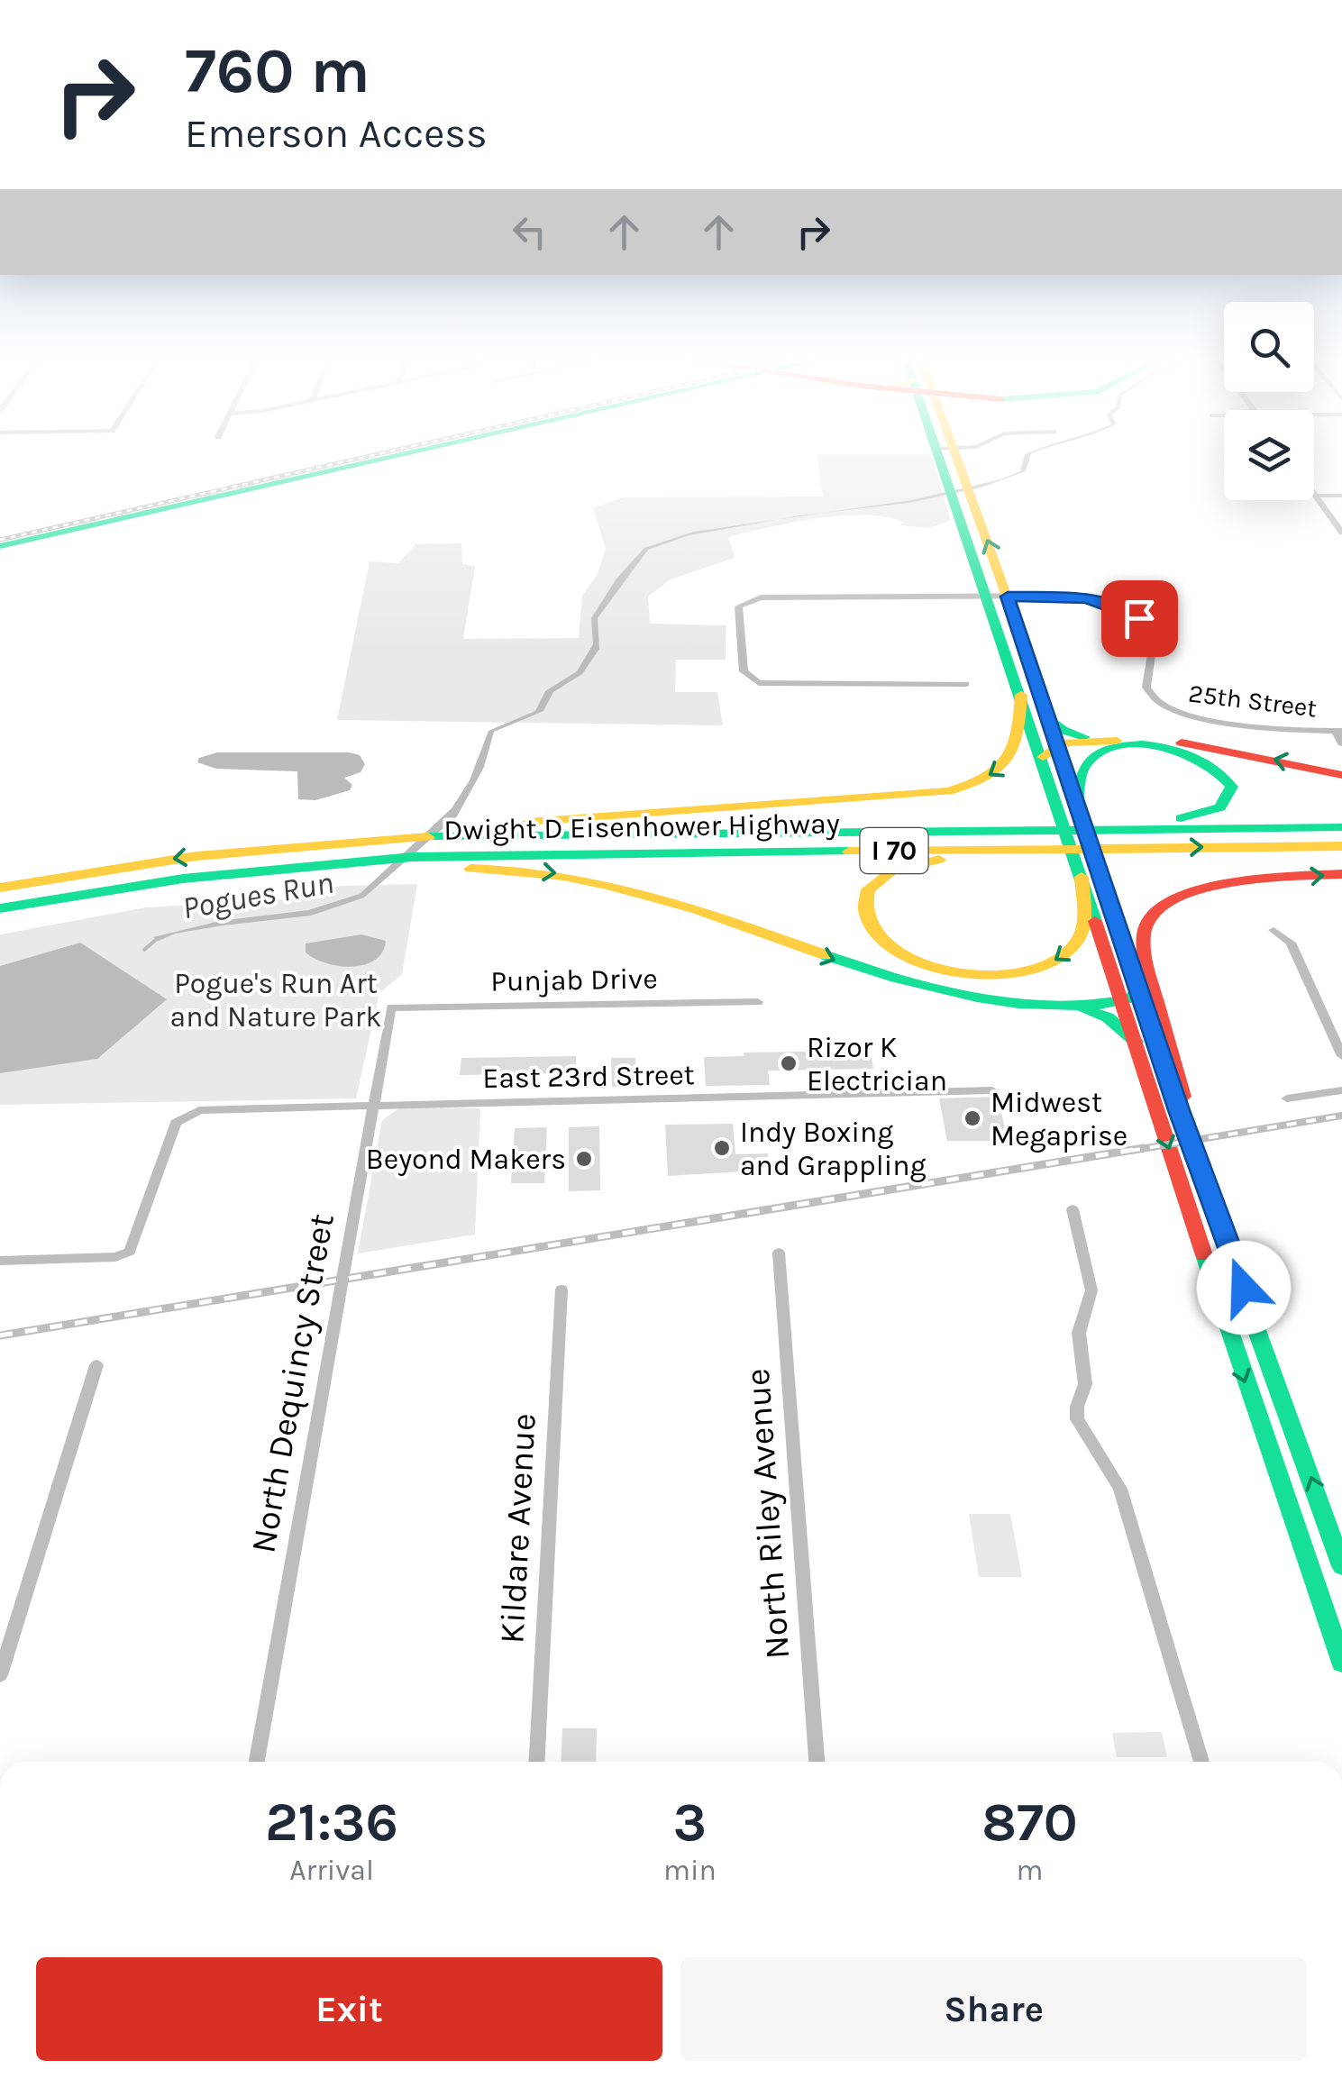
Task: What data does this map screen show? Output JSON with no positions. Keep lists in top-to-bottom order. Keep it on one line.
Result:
{"streets":{"main road":["Dwight D Eisenhower Highway","I 70"],"street":["25th Street","Punjab Drive","East 23rd Street","North Dequincy Street","North Riley Avenue","Kildare Avenue"]},"crossings":[["Punjab Drive","North Dequincy Street"],["East 23rd Street","North Dequincy Street"]],"water":["Pogues Run"],"parks":["Pogue's Run Art and Nature Park"],"places":["Rizor K Electrician","Midwest Megaprise","Indy Boxing and Grappling","Beyond Makers"],"page":{"turn":["760 m","Emerson Access"],"eta":["21:36","Arrival","3","min","870","m"],"buttons":["Exit","Share"]}}
